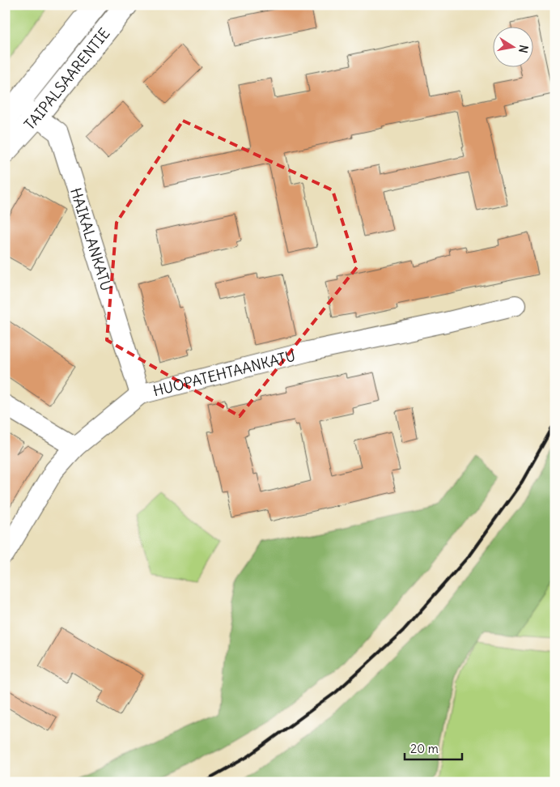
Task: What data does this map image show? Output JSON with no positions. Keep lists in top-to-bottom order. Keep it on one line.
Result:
{"streets":{"main road":["TAIPALSAARENTIE"],"street":["HAIKALANKATU","HUOPATEHTAANKATU"]},"crossings":[["TAIPALSAARENTIE","HAIKALANKATU"],["HAIKALANKATU","HUOPATEHTAANKATU"]],"scale_bar":"20 m","north":"right"}
